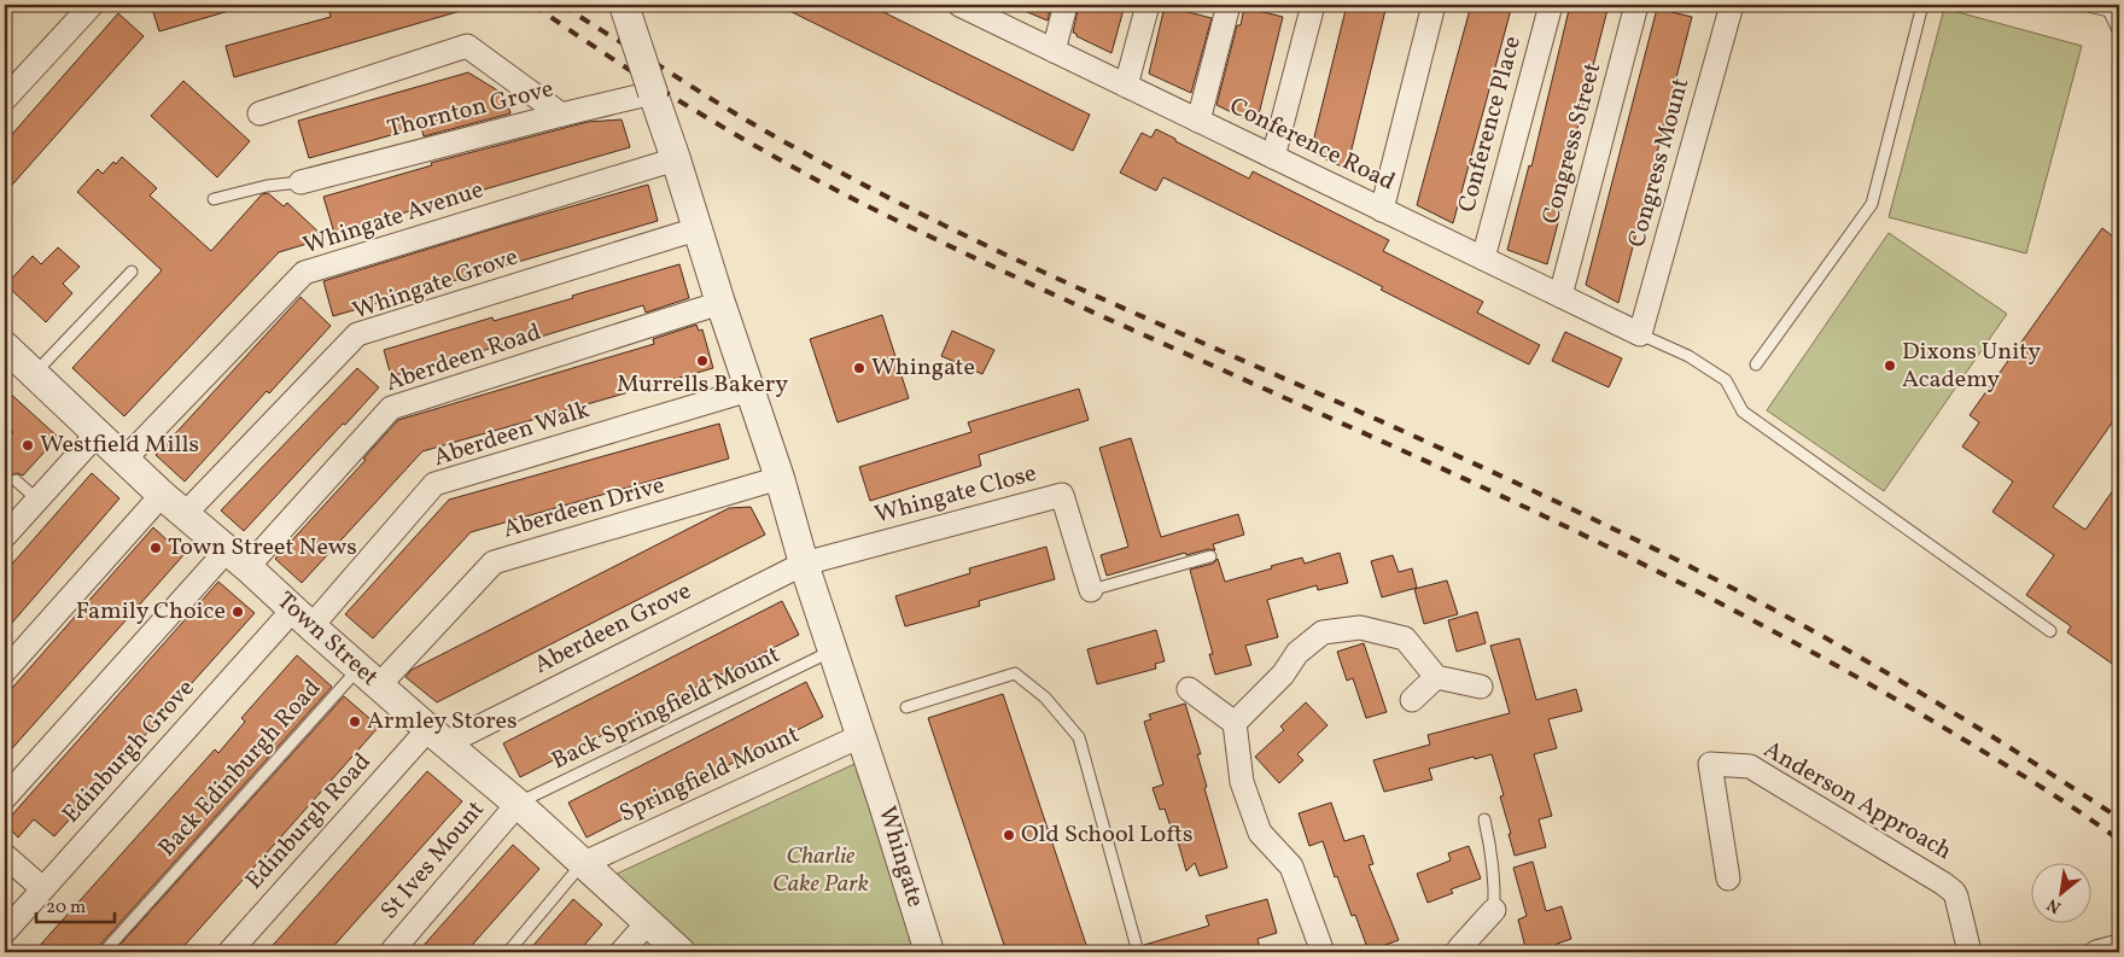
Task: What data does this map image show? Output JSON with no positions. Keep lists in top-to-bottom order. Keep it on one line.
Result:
{"streets":{"street":["Thornton Grove","Conference Place","Congress Street","Conference Road","Congress Mount","Whingate Avenue","Whingate Grove","Aberdeen Road","Aberdeen Walk","Whingate Close","Aberdeen Drive","Aberdeen Grove","Town Street","Edinburgh Grove","Springfield Mount","Anderson Approach","Edinburgh Road","Whingate","St Ives Mount"],"lane":["Back Springfield Mount","Back Edinburgh Road"]},"crossings":[["Thornton Grove","Whingate"],["Conference Place","Conference Road"],["Congress Street","Conference Road"],["Conference Road","Congress Mount"],["Whingate Avenue","Town Street"],["Whingate Avenue","Whingate"],["Whingate Grove","Town Street"],["Whingate Grove","Whingate"],["Aberdeen Road","Town Street"],["Aberdeen Road","Whingate"],["Aberdeen Walk","Town Street"],["Aberdeen Walk","Edinburgh Grove"],["Aberdeen Walk","Whingate"],["Whingate Close","Aberdeen Grove"],["Whingate Close","Whingate"],["Aberdeen Drive","Town Street"],["Aberdeen Drive","Back Edinburgh Road"],["Aberdeen Drive","Whingate"],["Aberdeen Grove","Town Street"],["Aberdeen Grove","Edinburgh Road"],["Aberdeen Grove","Whingate"],["Town Street","Back Springfield Mount"],["Town Street","Edinburgh Grove"],["Town Street","Back Edinburgh Road"],["Town Street","Springfield Mount"],["Town Street","Edinburgh Road"],["Town Street","St Ives Mount"],["Back Springfield Mount","Whingate"],["Back Springfield Mount","St Ives Mount"],["Springfield Mount","Whingate"]],"parks":["Charlie Cake Park"],"places":["Murrells Bakery","Dixons Unity Academy","Whingate","Westfield Mills","Town Street News","Family Choice","Armley Stores","Old School Lofts"],"scale_bar":"20 m","north":"bottom left"}
